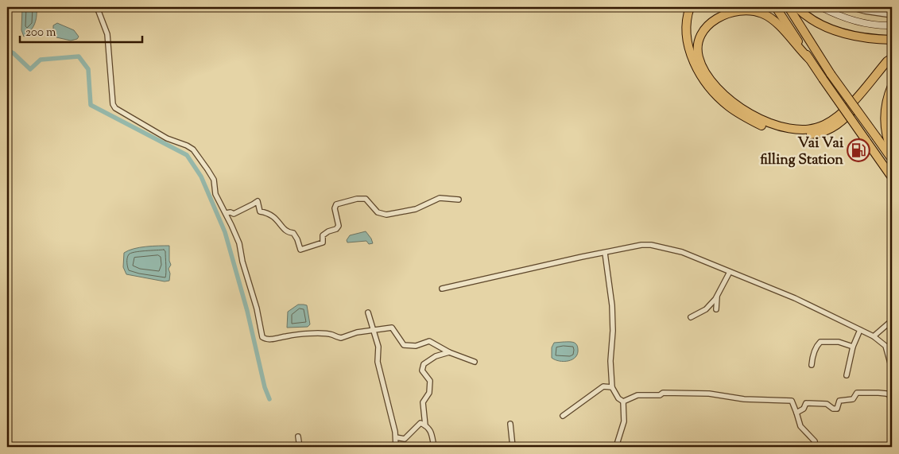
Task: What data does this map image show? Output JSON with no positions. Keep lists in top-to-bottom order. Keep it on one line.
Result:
{"places":{"fuel station":["Vai Vai filling Station"]},"scale_bar":"200 m"}
